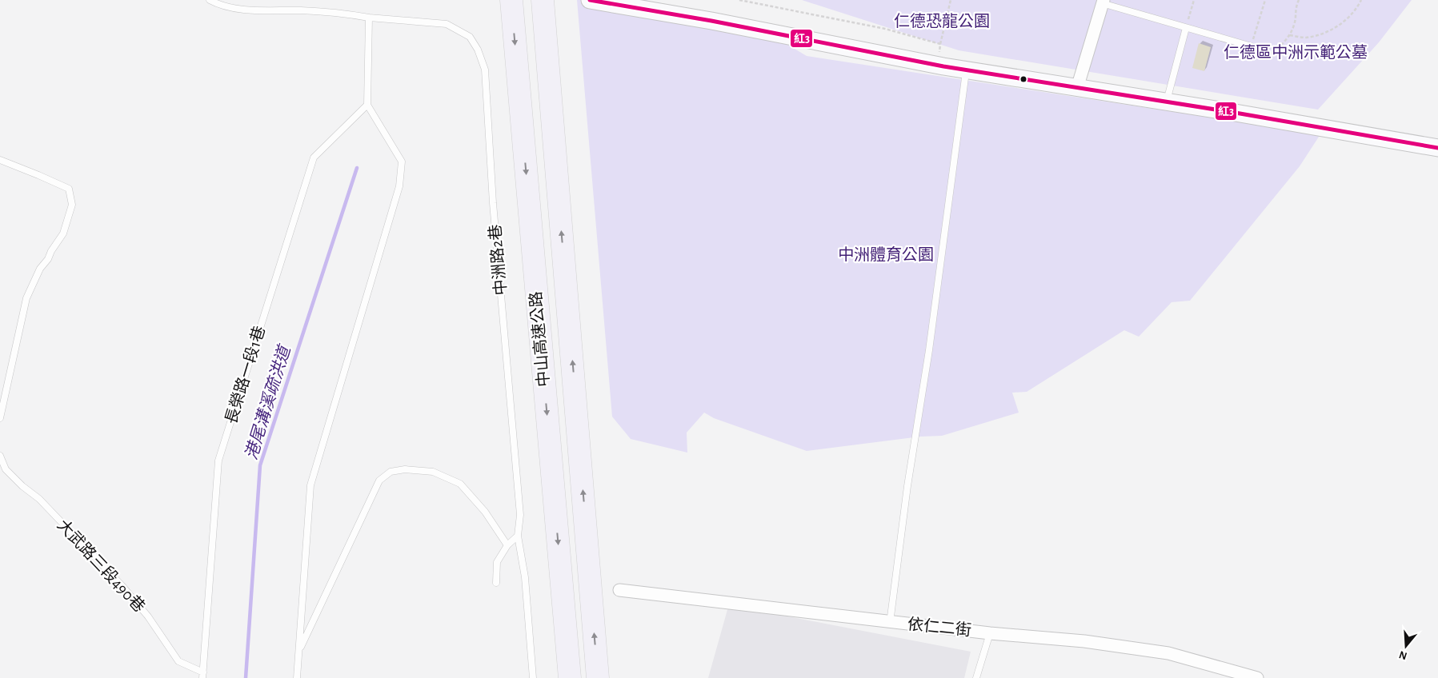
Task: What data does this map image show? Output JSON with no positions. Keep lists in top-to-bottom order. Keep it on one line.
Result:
{"streets":{"highway":["中山高速公路"],"street":["依仁二街"],"lane":["中洲路2巷","長榮路一段1巷","大武路三段490巷"]},"crossings":[["長榮路一段1巷","大武路三段490巷"]],"water":["港尾溝溪疏洪道"],"parks":["仁德恐龍公園","仁德區中洲示範公墓","中洲體育公園"],"lines":["transit line 紅3"],"north":"bottom"}
